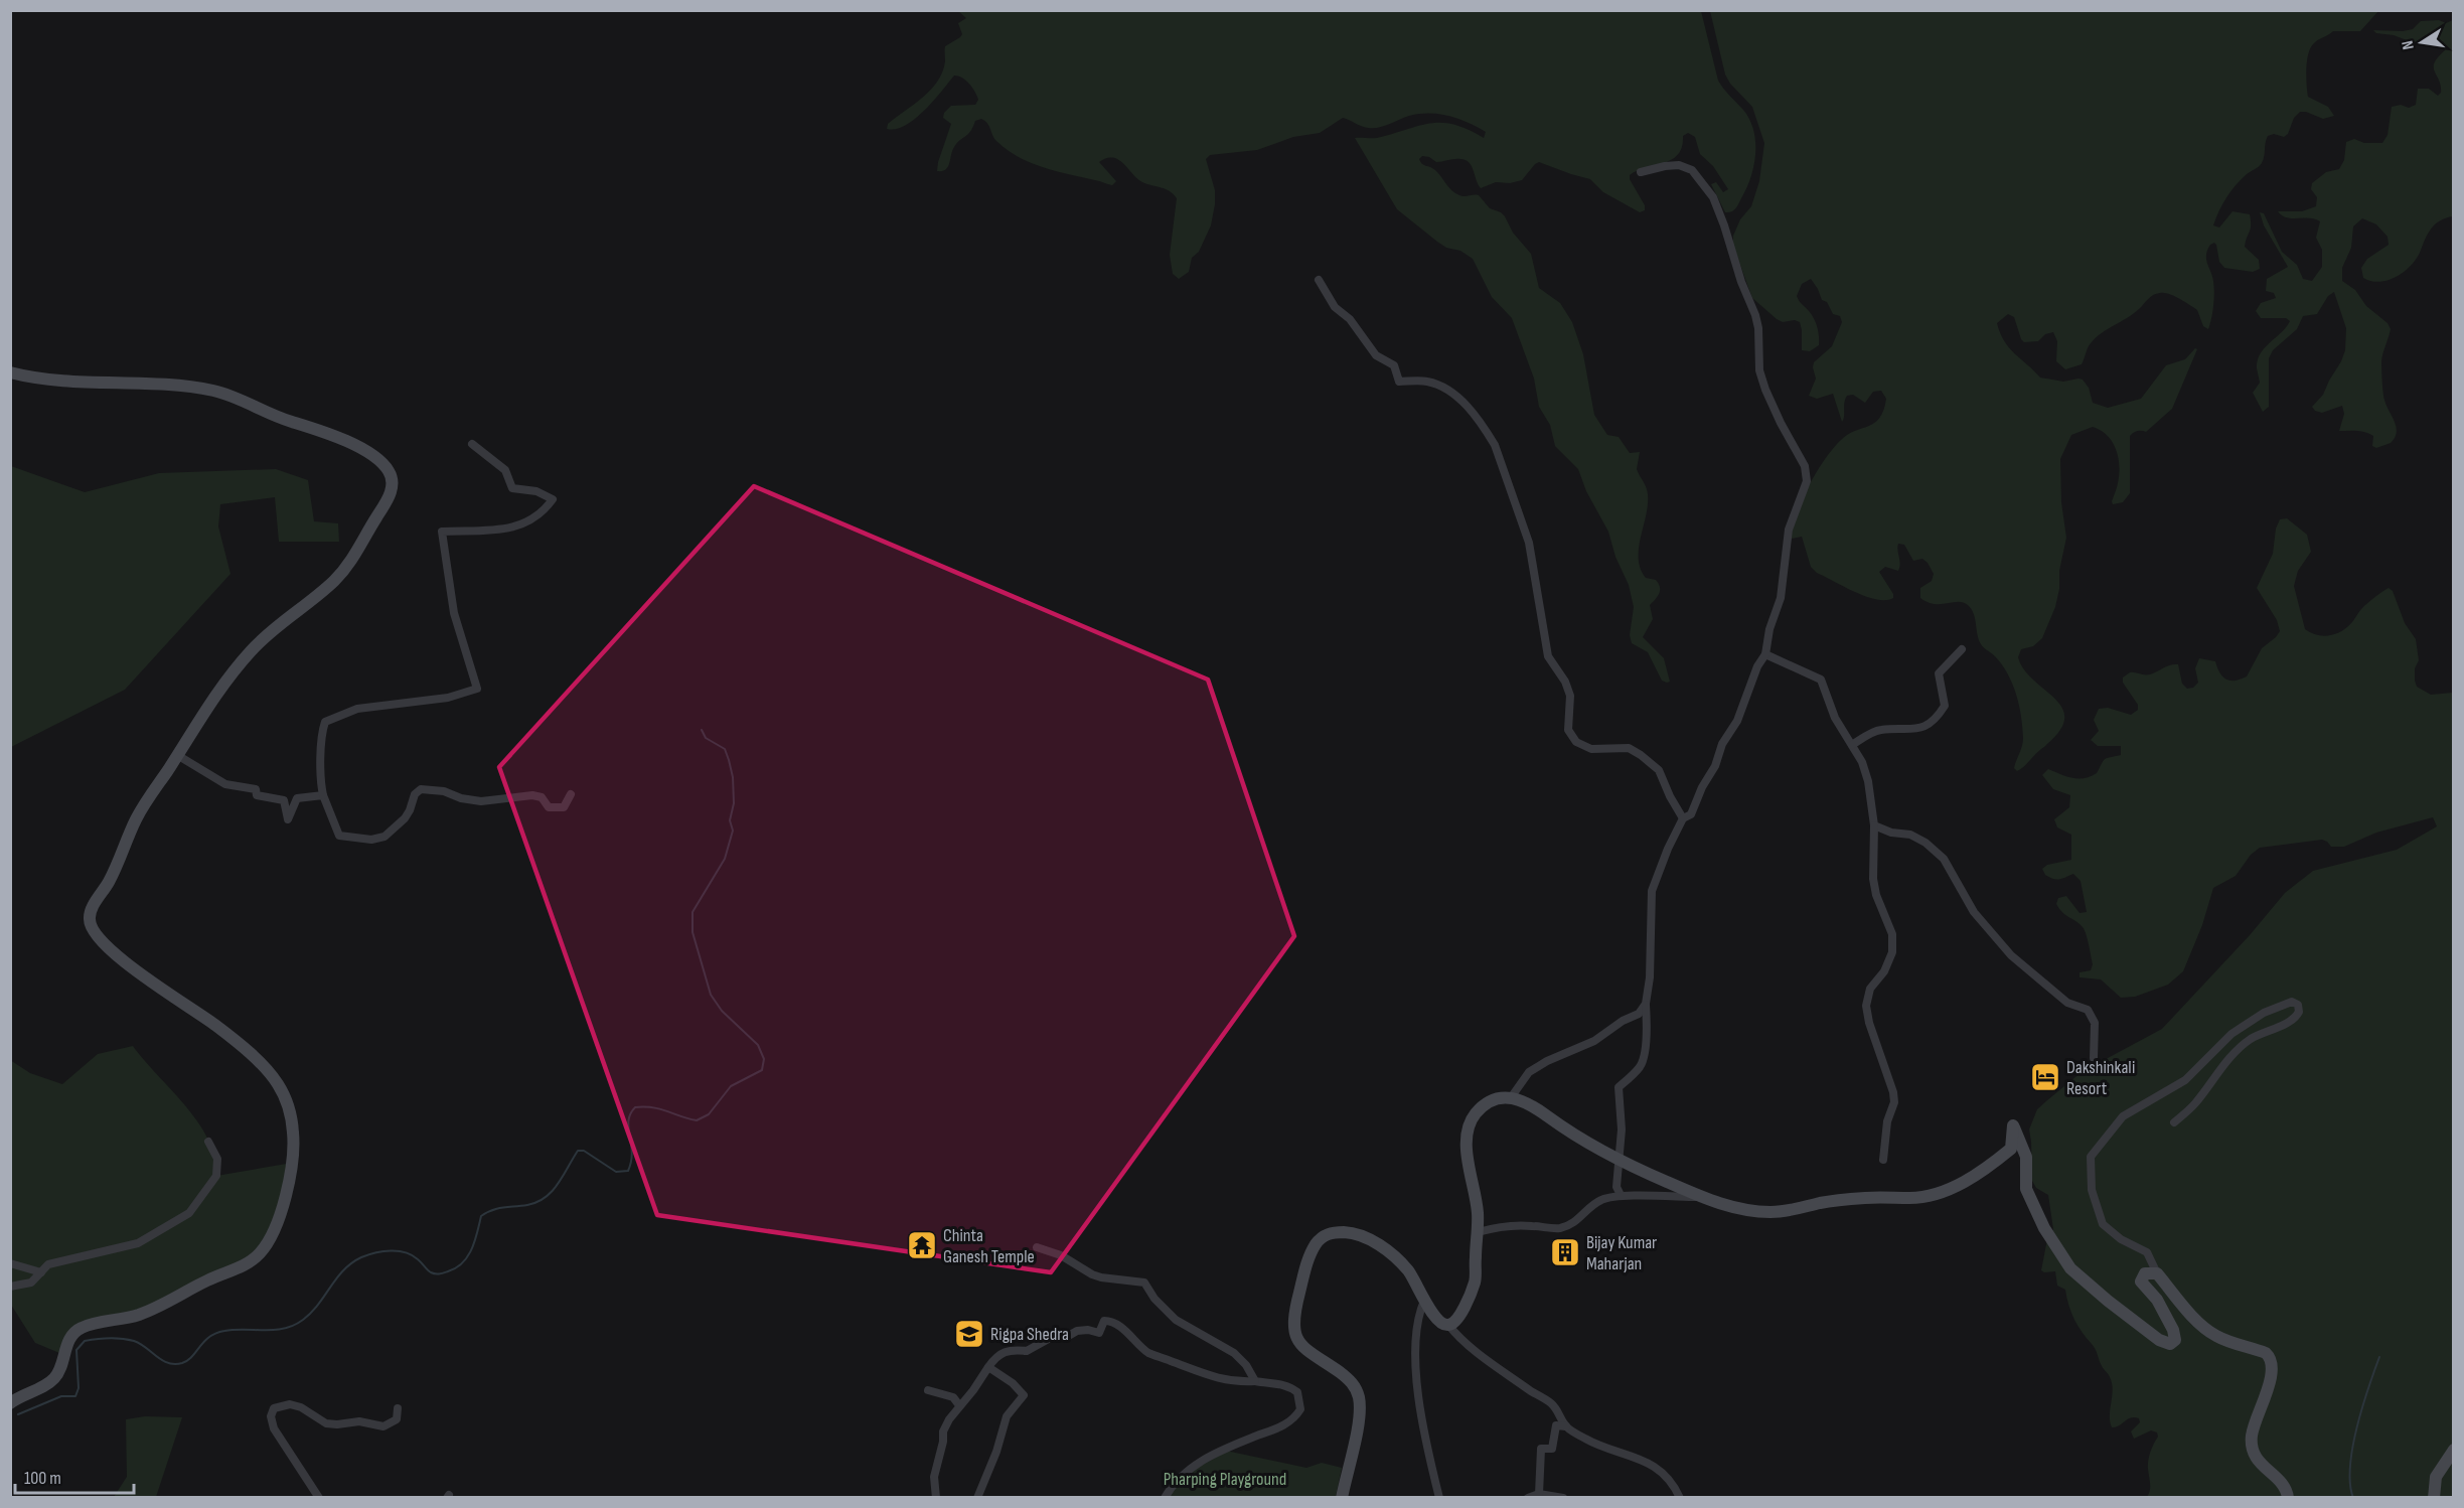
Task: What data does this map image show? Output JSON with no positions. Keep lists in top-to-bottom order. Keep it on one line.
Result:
{"parks":["Pharping Playground"],"places":{"hotel":["Dakshinkali Resort"],"temple":["Chinta Ganesh Temple"],"building":["Bijay Kumar Maharjan"],"school or university":["Rigpa Shedra"]},"scale_bar":"100 m","north":"left"}
